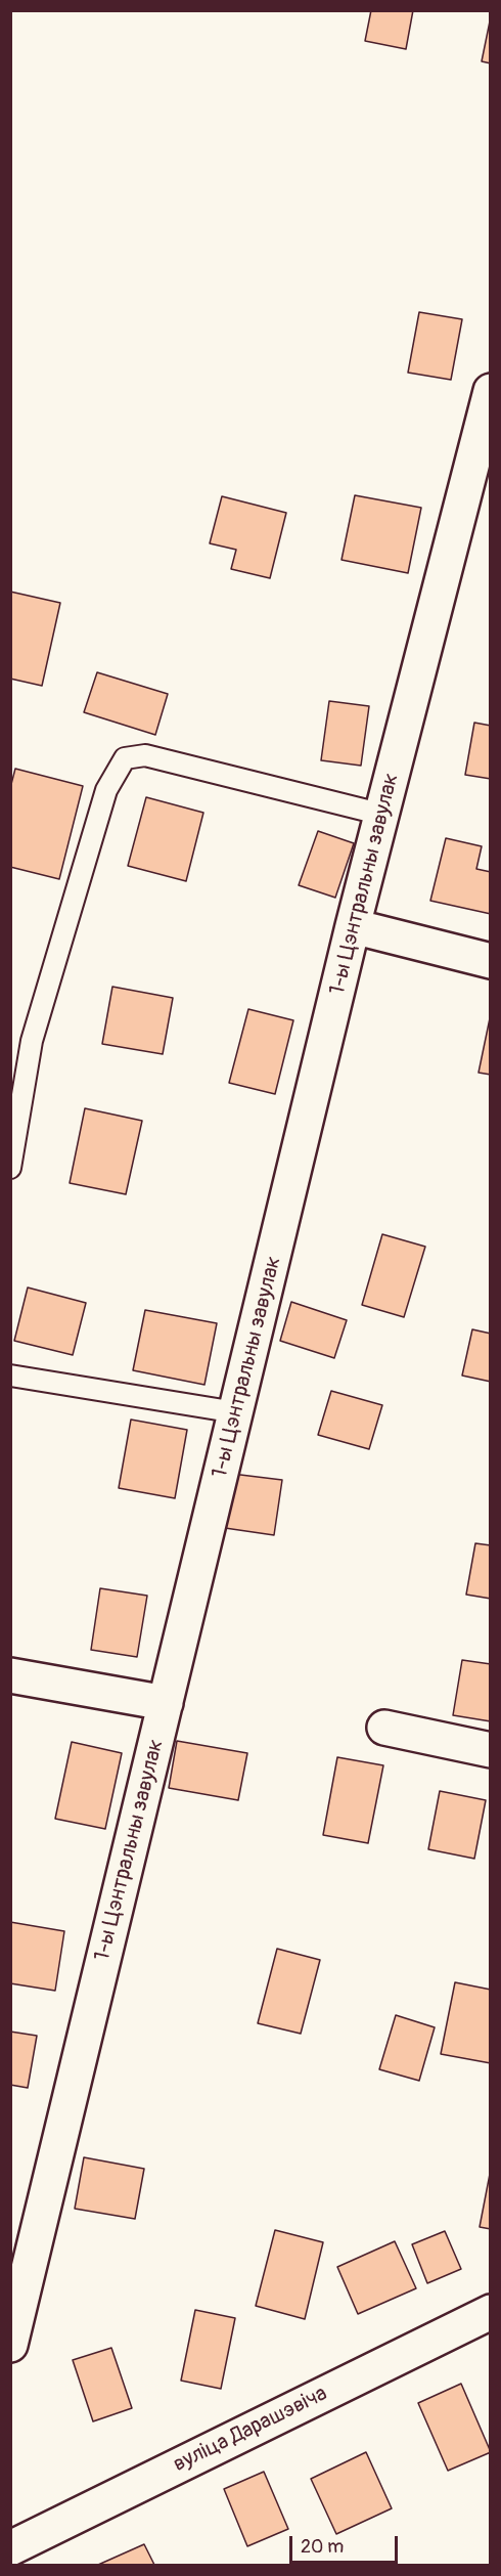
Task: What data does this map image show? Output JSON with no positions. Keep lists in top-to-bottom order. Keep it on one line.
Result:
{"streets":{"street":["1-ы Цэнтральны завулак","вуліца Дарашэвіча"]},"scale_bar":"20 m"}
